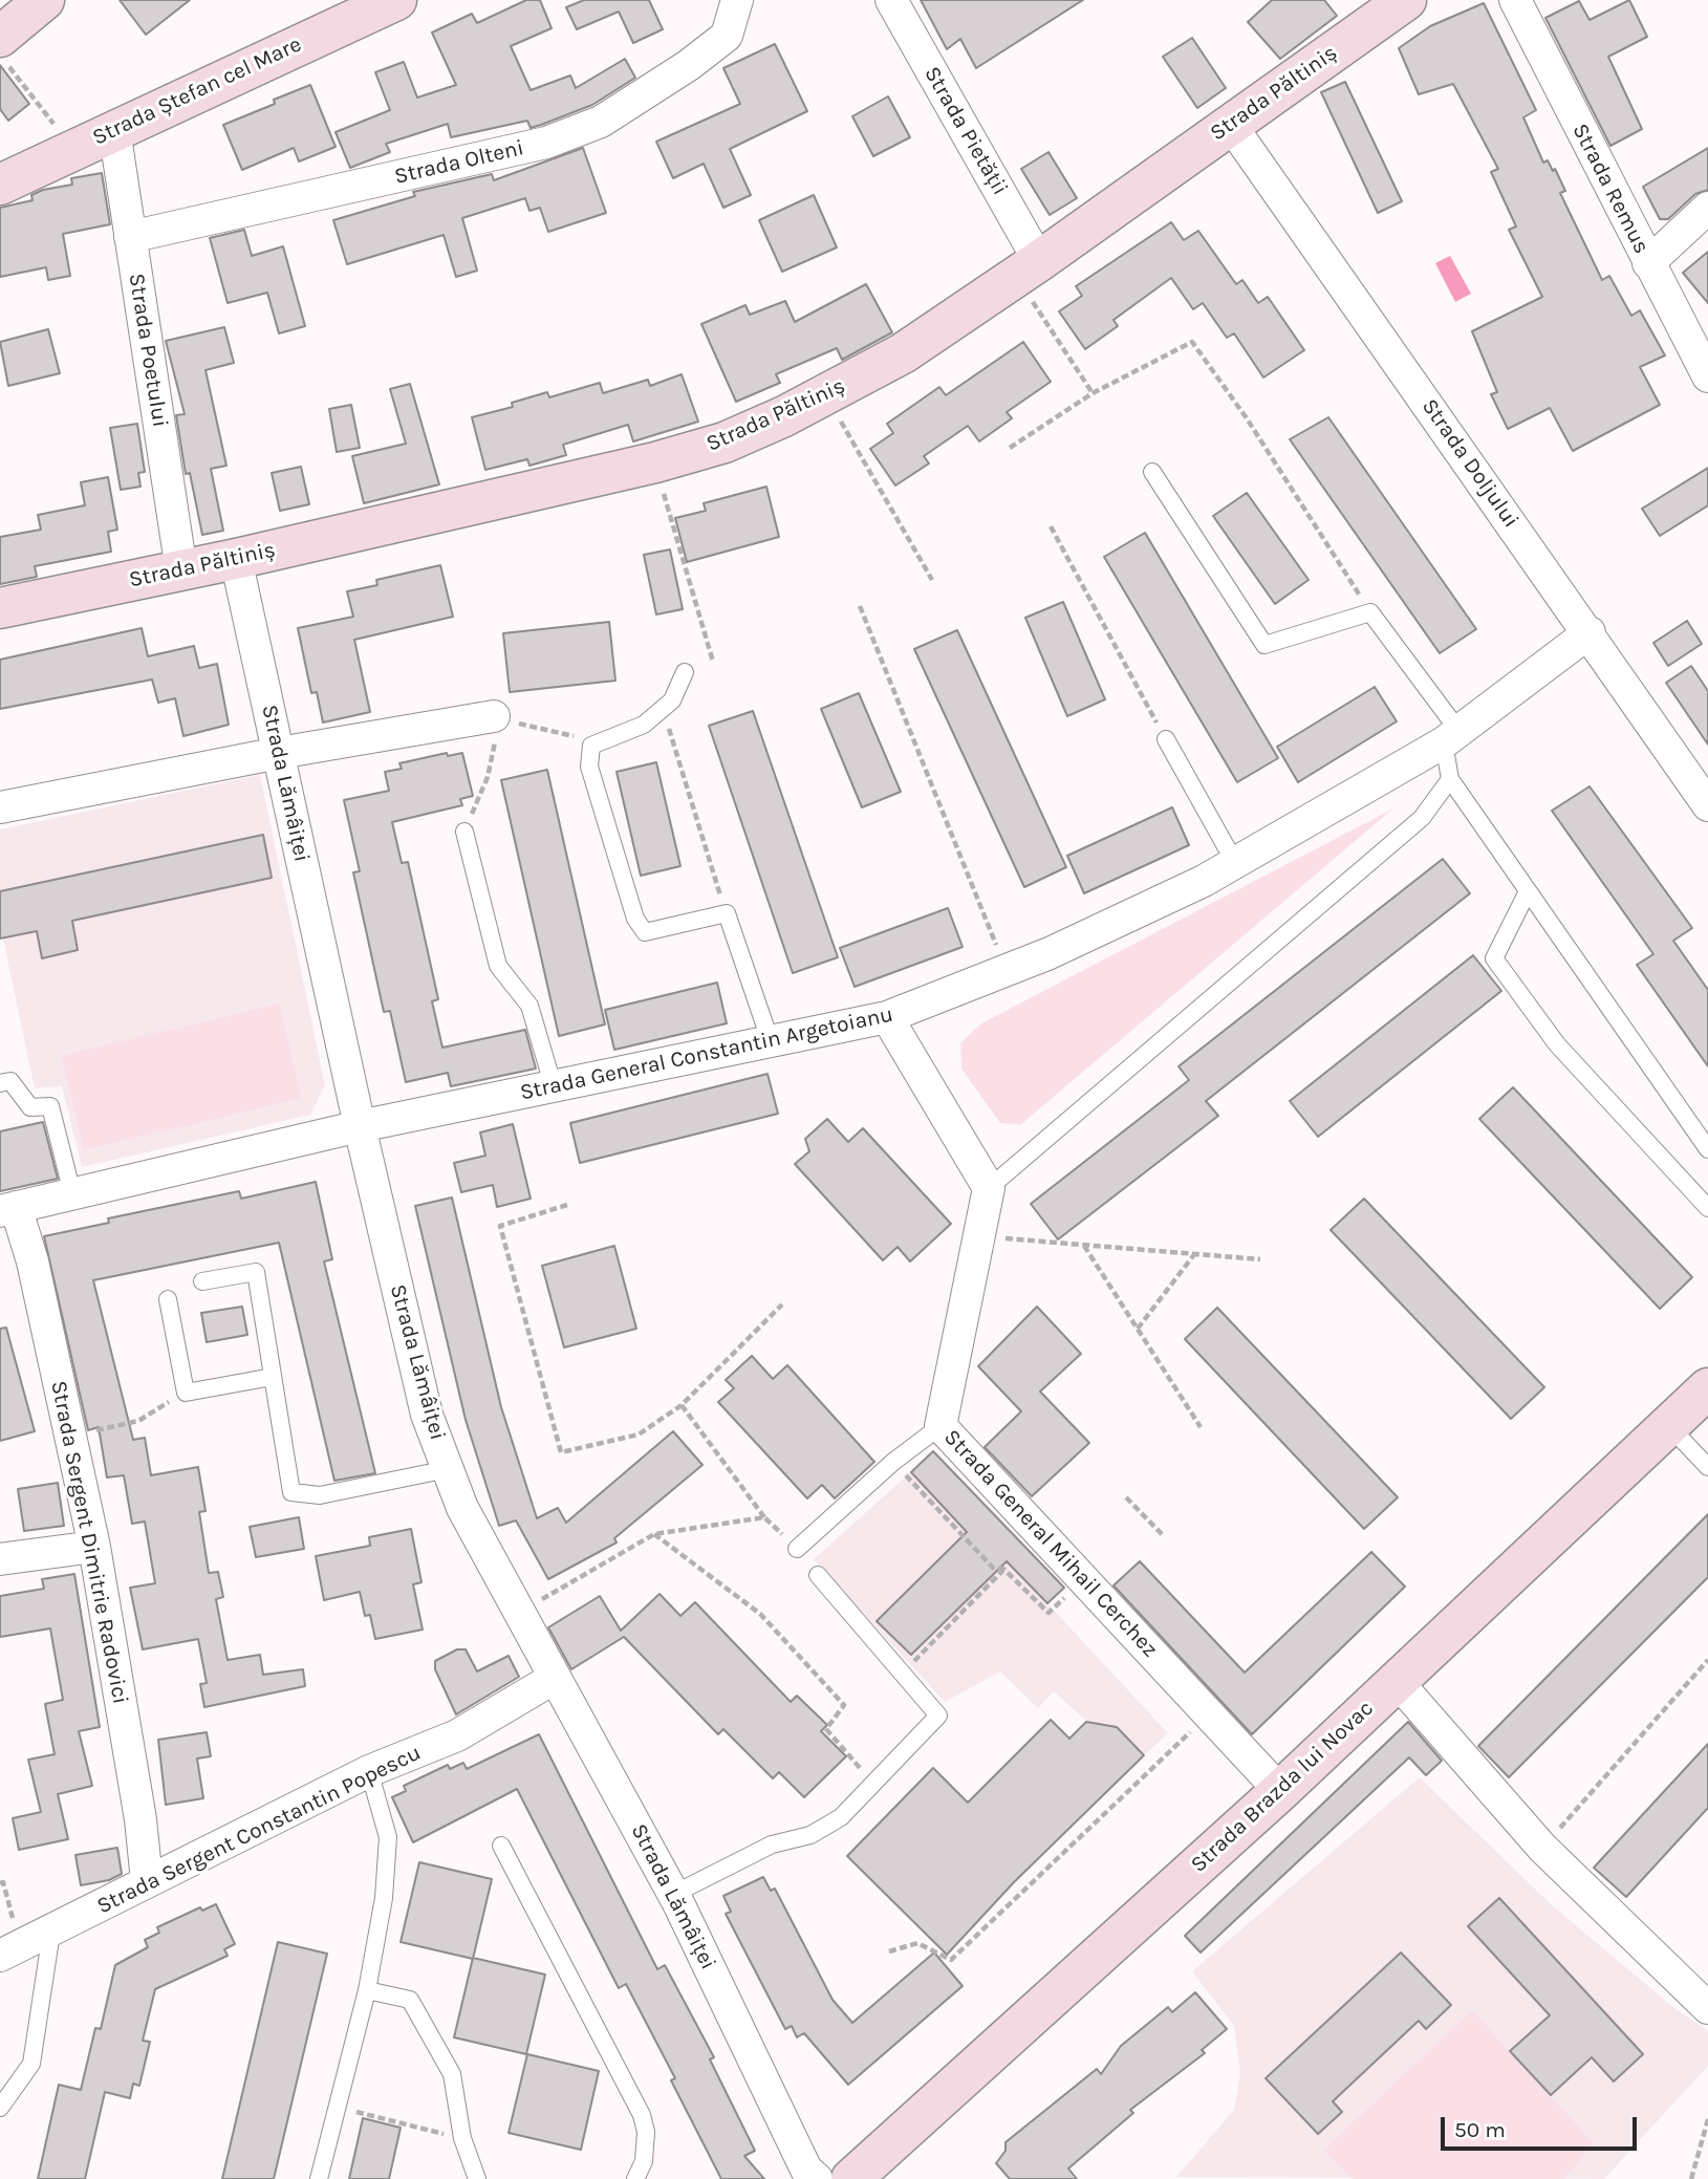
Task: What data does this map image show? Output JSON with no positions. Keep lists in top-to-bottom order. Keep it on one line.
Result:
{"streets":{"street":["Strada Ștefan cel Mare","Strada Păltiniș","Strada Pietății","Strada Olteni","Strada Remus","Strada Poetului","Strada Doljului","Strada Lămâiței","Strada General Constantin Argetoianu","Strada Sergent Dimitrie Radovici","Strada General Mihail Cerchez","Strada Brazda lui Novac","Strada Sergent Constantin Popescu"]},"crossings":[["Strada Ștefan cel Mare","Strada Poetului"],["Strada Păltiniș","Strada Pietății"],["Strada Păltiniș","Strada Poetului"],["Strada Păltiniș","Strada Doljului"],["Strada Păltiniș","Strada Lămâiței"],["Strada Olteni","Strada Poetului"],["Strada Doljului","Strada General Constantin Argetoianu"],["Strada Lămâiței","Strada General Constantin Argetoianu"],["Strada Lămâiței","Strada Sergent Constantin Popescu"],["Strada General Constantin Argetoianu","Strada Sergent Dimitrie Radovici"],["Strada Sergent Dimitrie Radovici","Strada Sergent Constantin Popescu"],["Strada General Mihail Cerchez","Strada Brazda lui Novac"]],"scale_bar":"50 m"}
